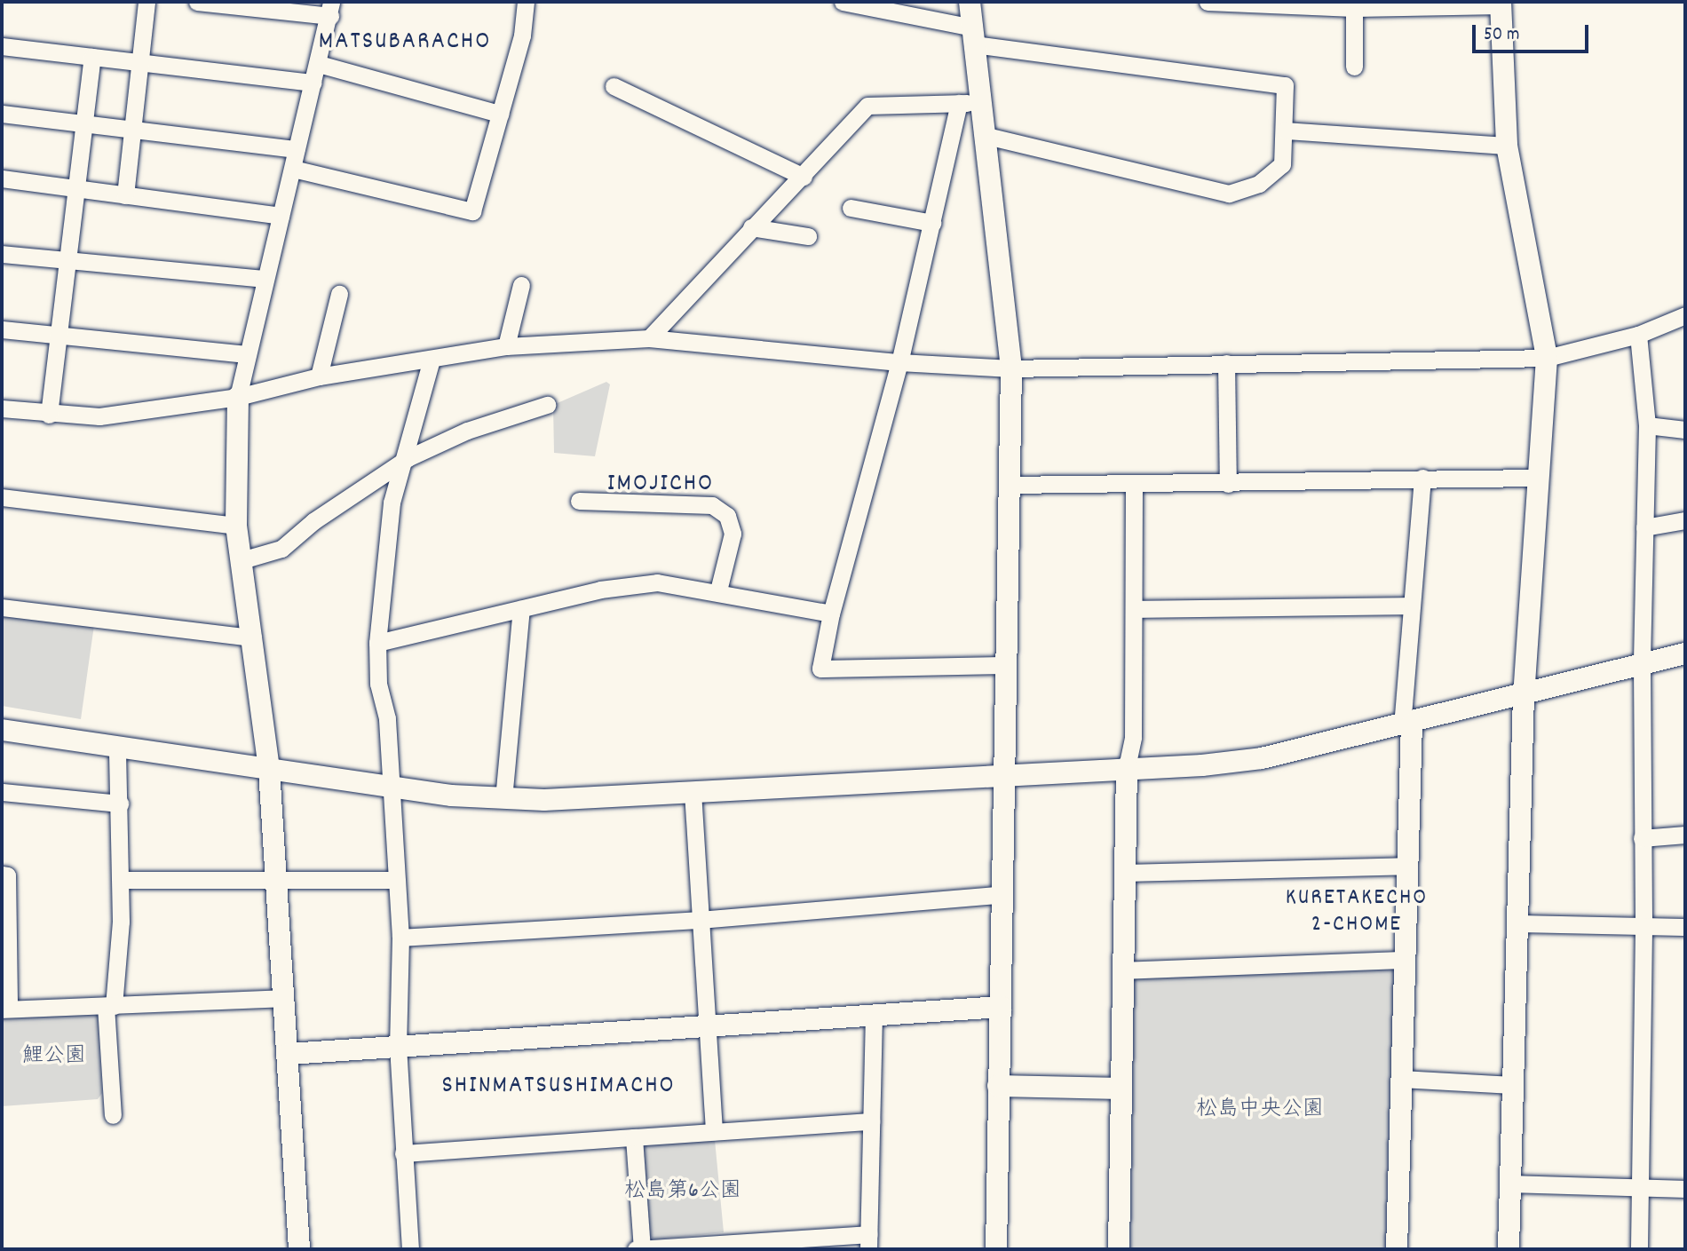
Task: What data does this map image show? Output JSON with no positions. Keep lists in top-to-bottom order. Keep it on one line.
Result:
{"districts":["MATSUBARACHO","IMOJICHO","KURETAKECHO 2-CHOME","SHINMATSUSHIMACHO"],"parks":["鯉公園","松島中央公園","松島第6公園"],"scale_bar":"50 m"}
